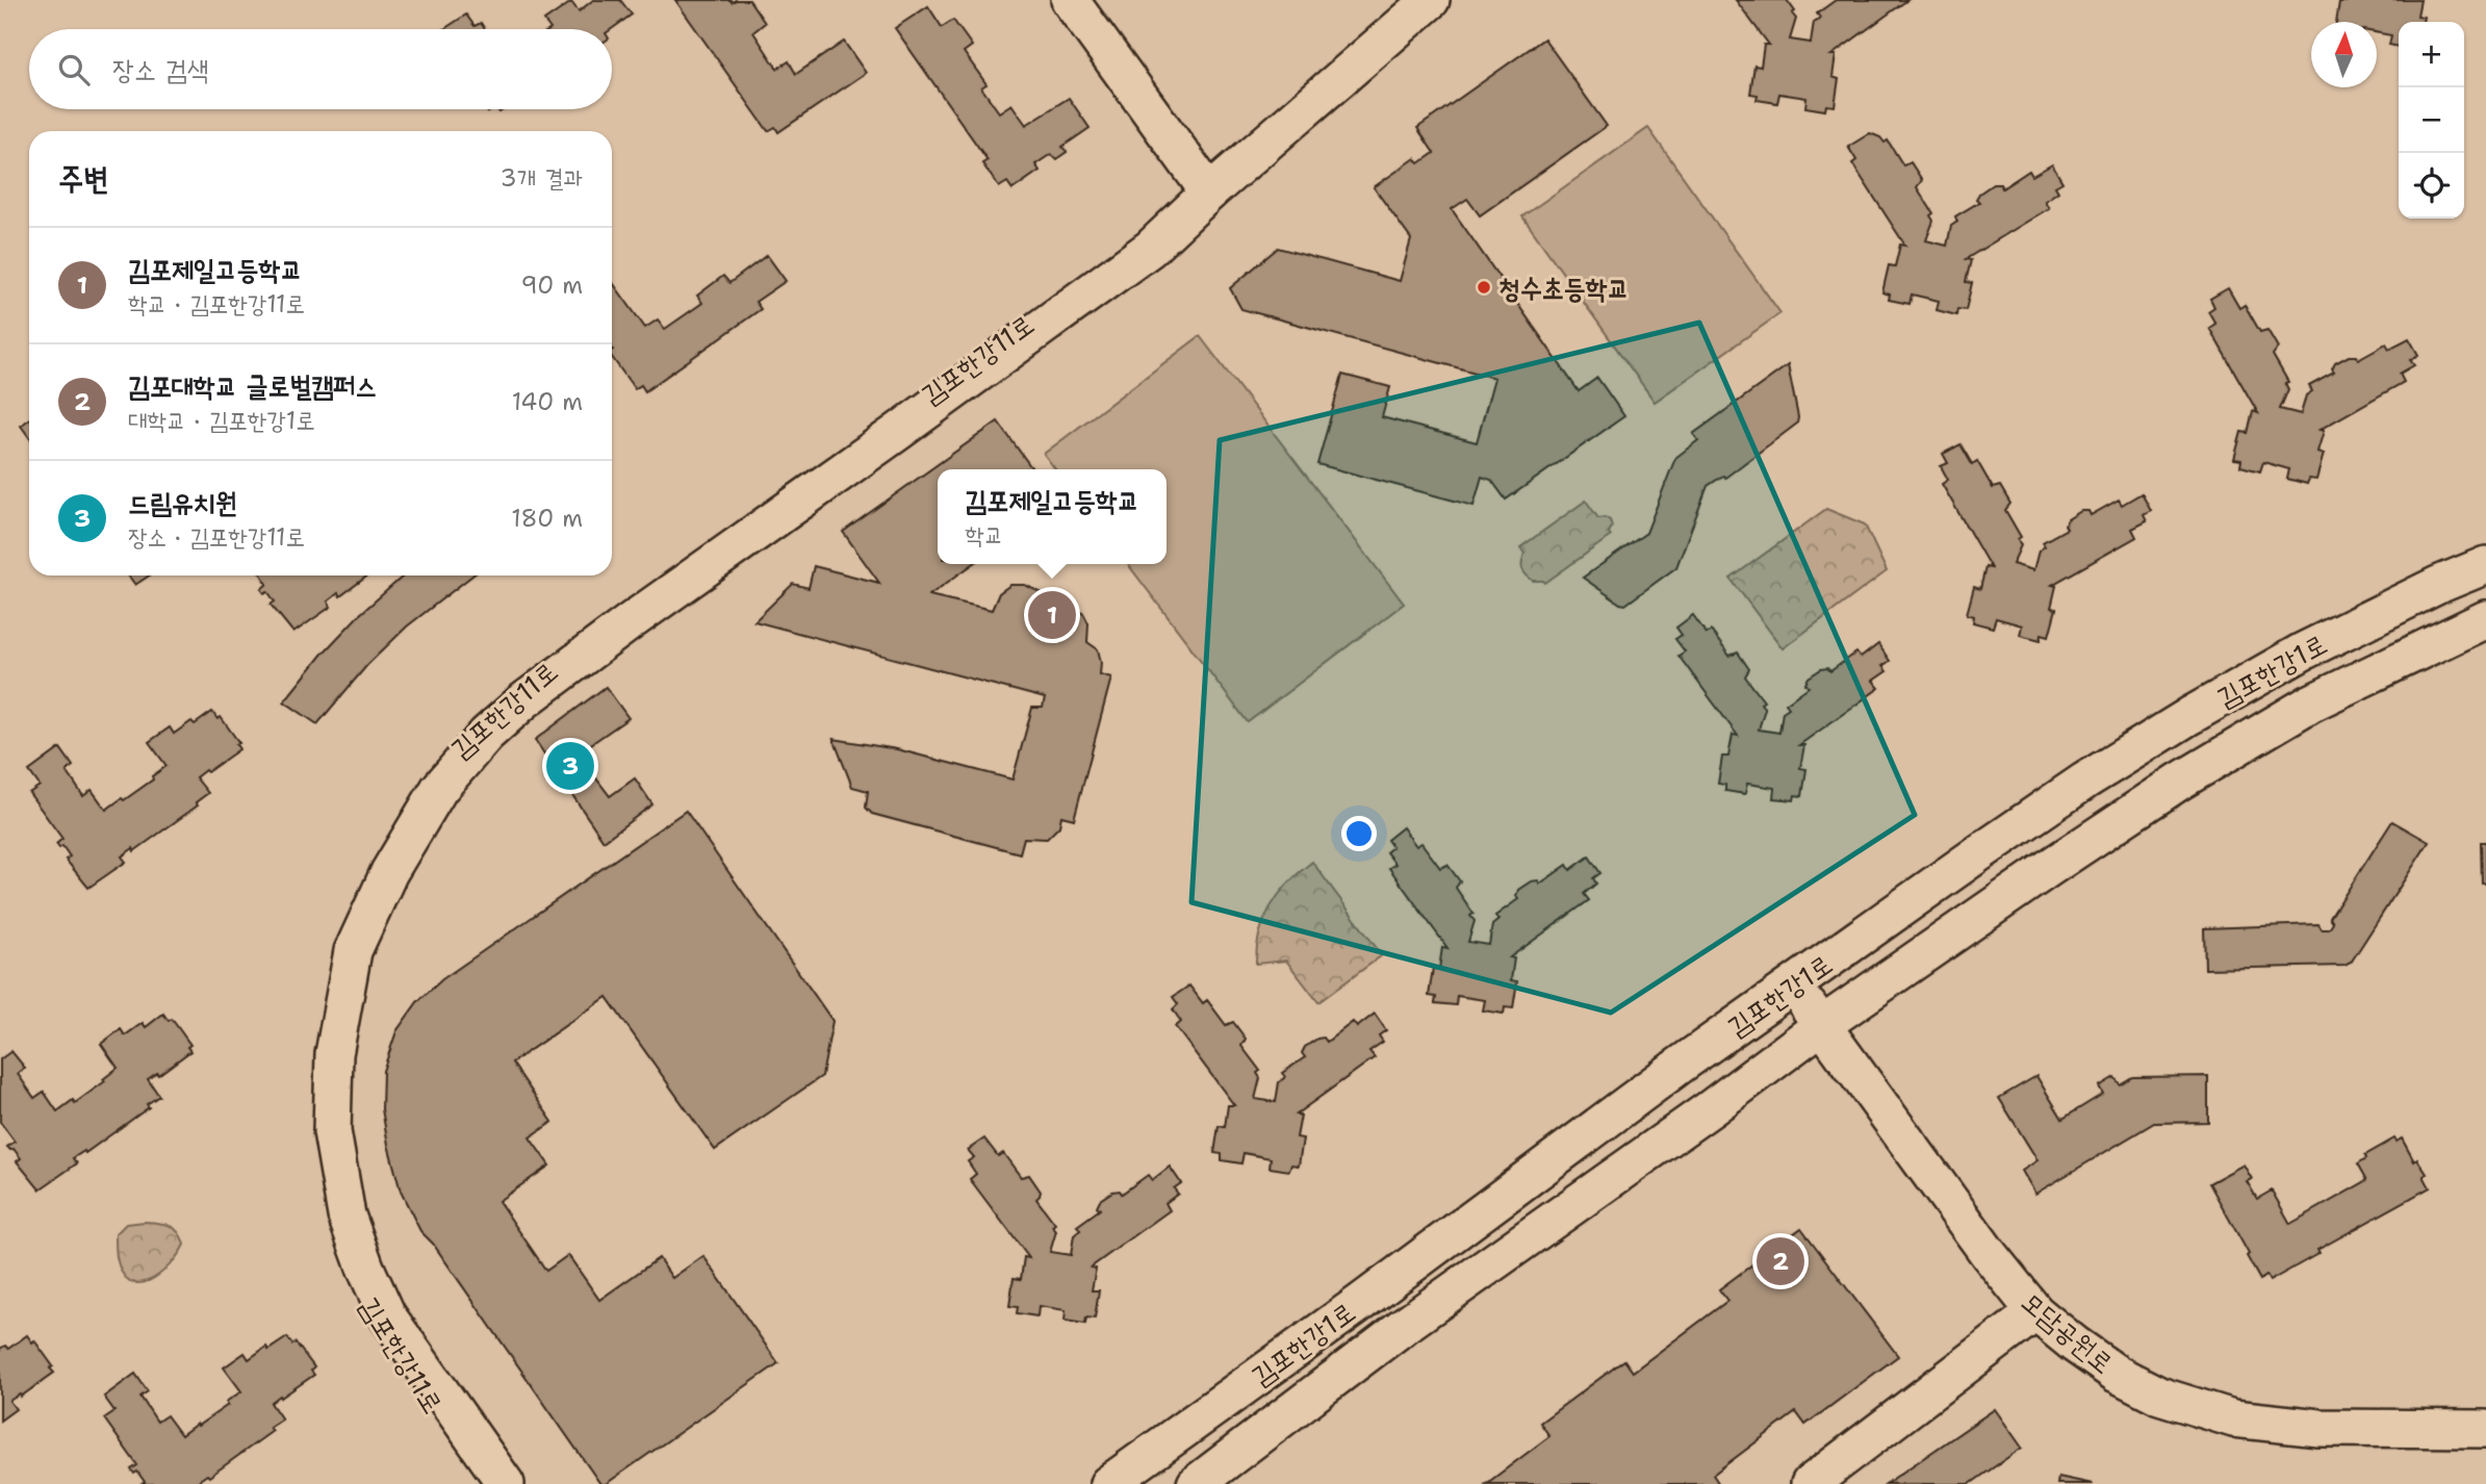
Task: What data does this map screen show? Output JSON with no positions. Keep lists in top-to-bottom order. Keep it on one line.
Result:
{"streets":{"street":["김포한강11로","김포한강1로","모담공원로"]},"crossings":[["김포한강1로","모담공원로"]],"places":["청수초등학교"],"north":"top","page":{"map_buttons":["+","−"],"search":"장소 검색","heading":["주변","3개 결과"],"list":[{"mark":"1","name":"김포제일고등학교","note":"학교 · 김포한강11로","value":"90 m"},{"mark":"2","name":"김포대학교 글로벌캠퍼스","note":"대학교 · 김포한강1로","value":"140 m"},{"mark":"3","name":"드림유치원","note":"장소 · 김포한강11로","value":"180 m"}],"popup":["김포제일고등학교","학교"],"pins":["1","3","2"]}}
